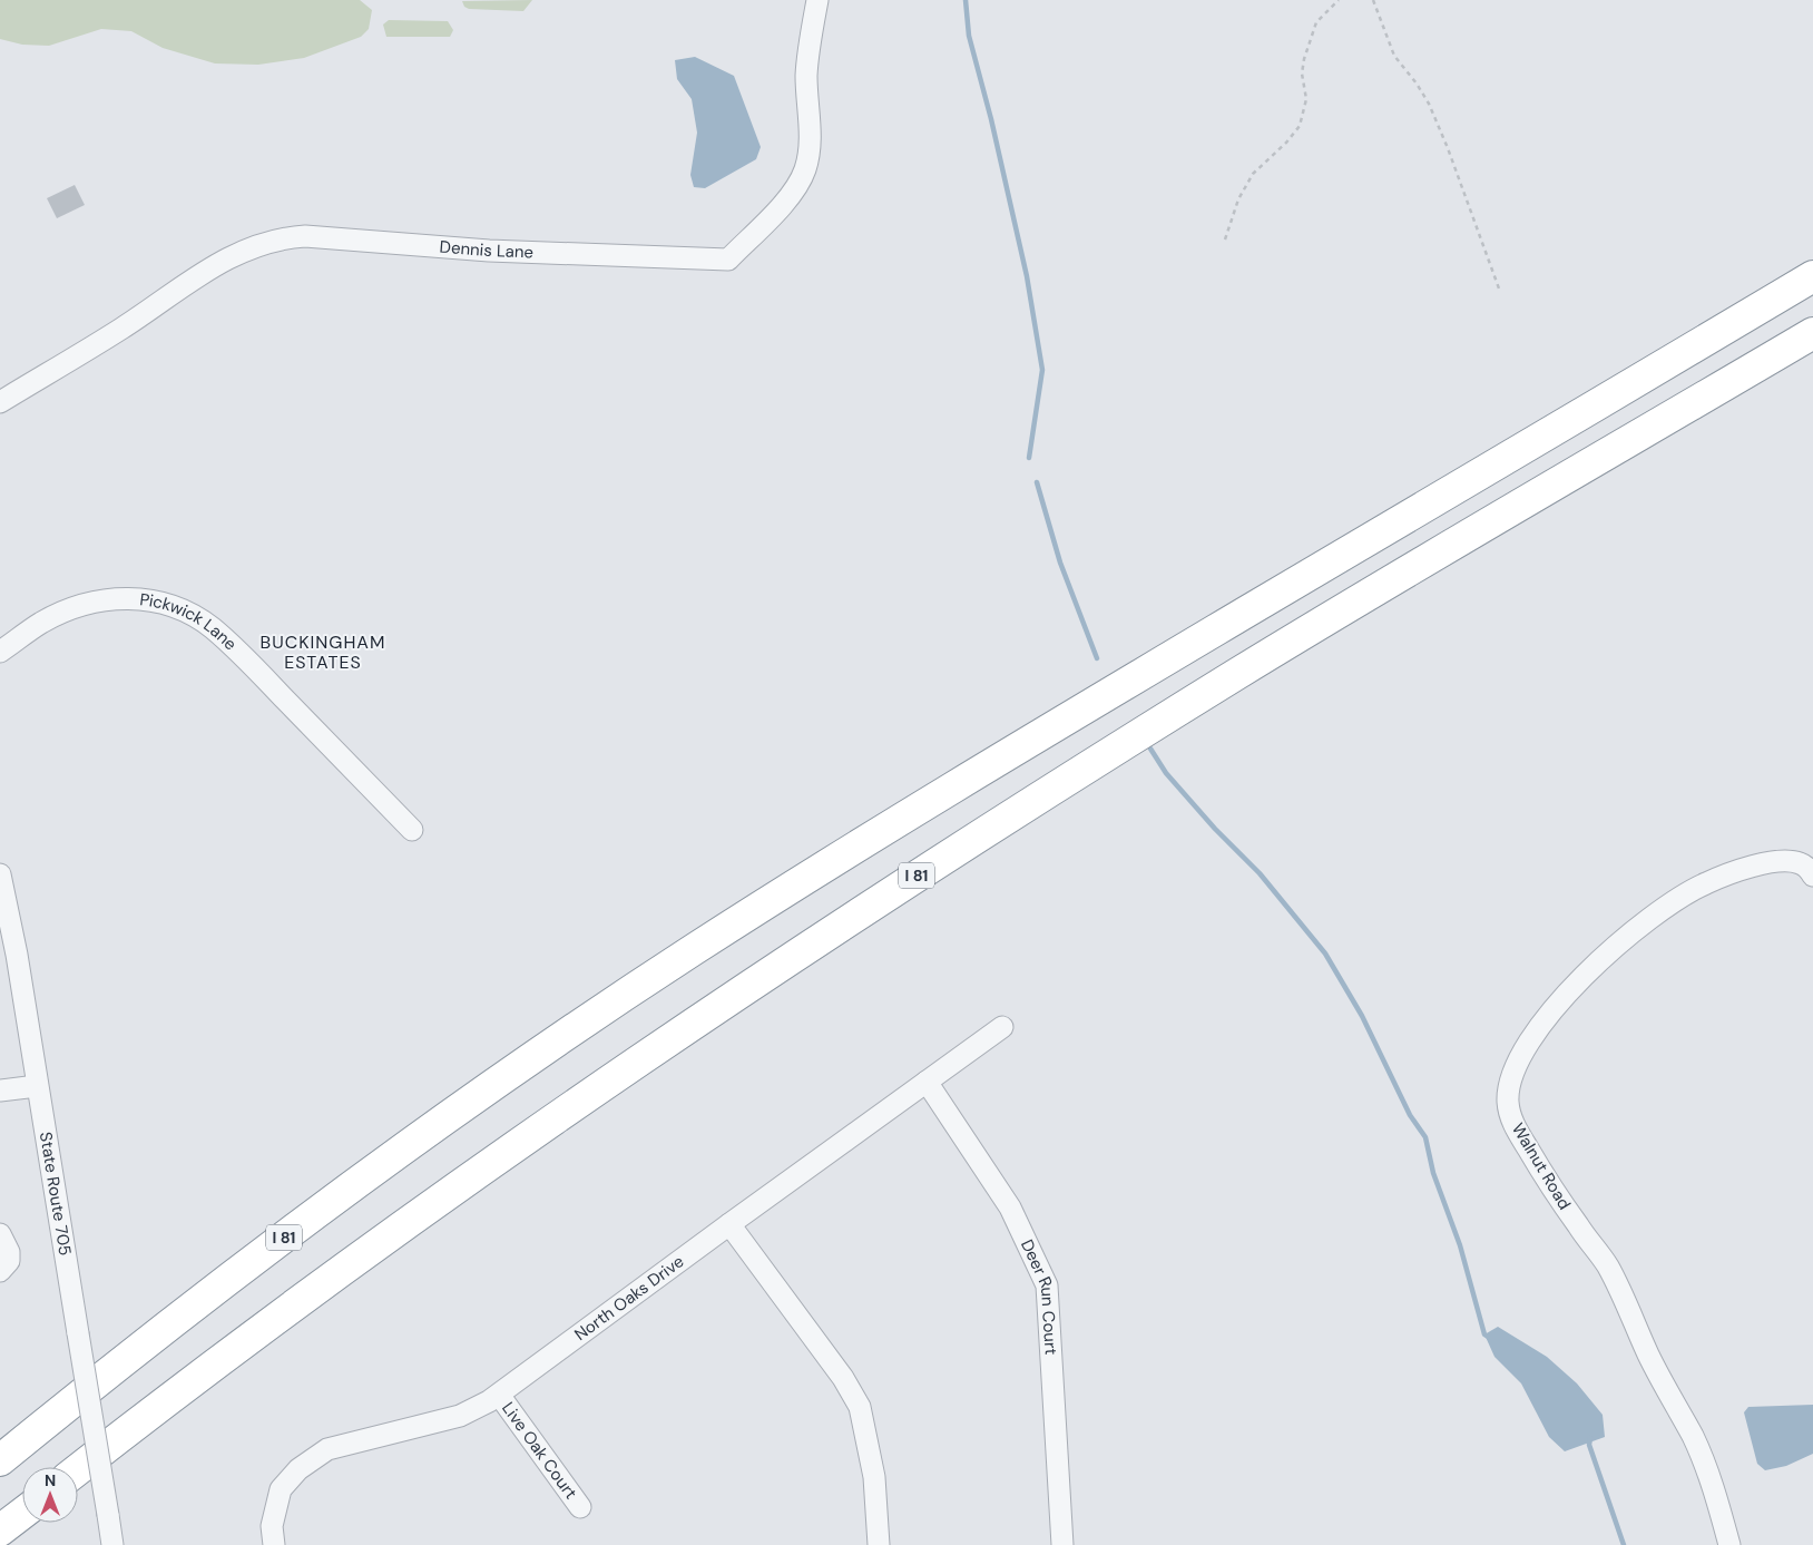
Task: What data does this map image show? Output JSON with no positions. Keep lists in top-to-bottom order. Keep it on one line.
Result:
{"streets":{"highway":["I 81"],"street":["Dennis Lane","Pickwick Lane","Walnut Road","State Route 705","North Oaks Drive","Deer Run Court","Live Oak Court"]},"crossings":[["North Oaks Drive","Deer Run Court"],["North Oaks Drive","Live Oak Court"]],"districts":["BUCKINGHAM ESTATES"],"north":"top"}
